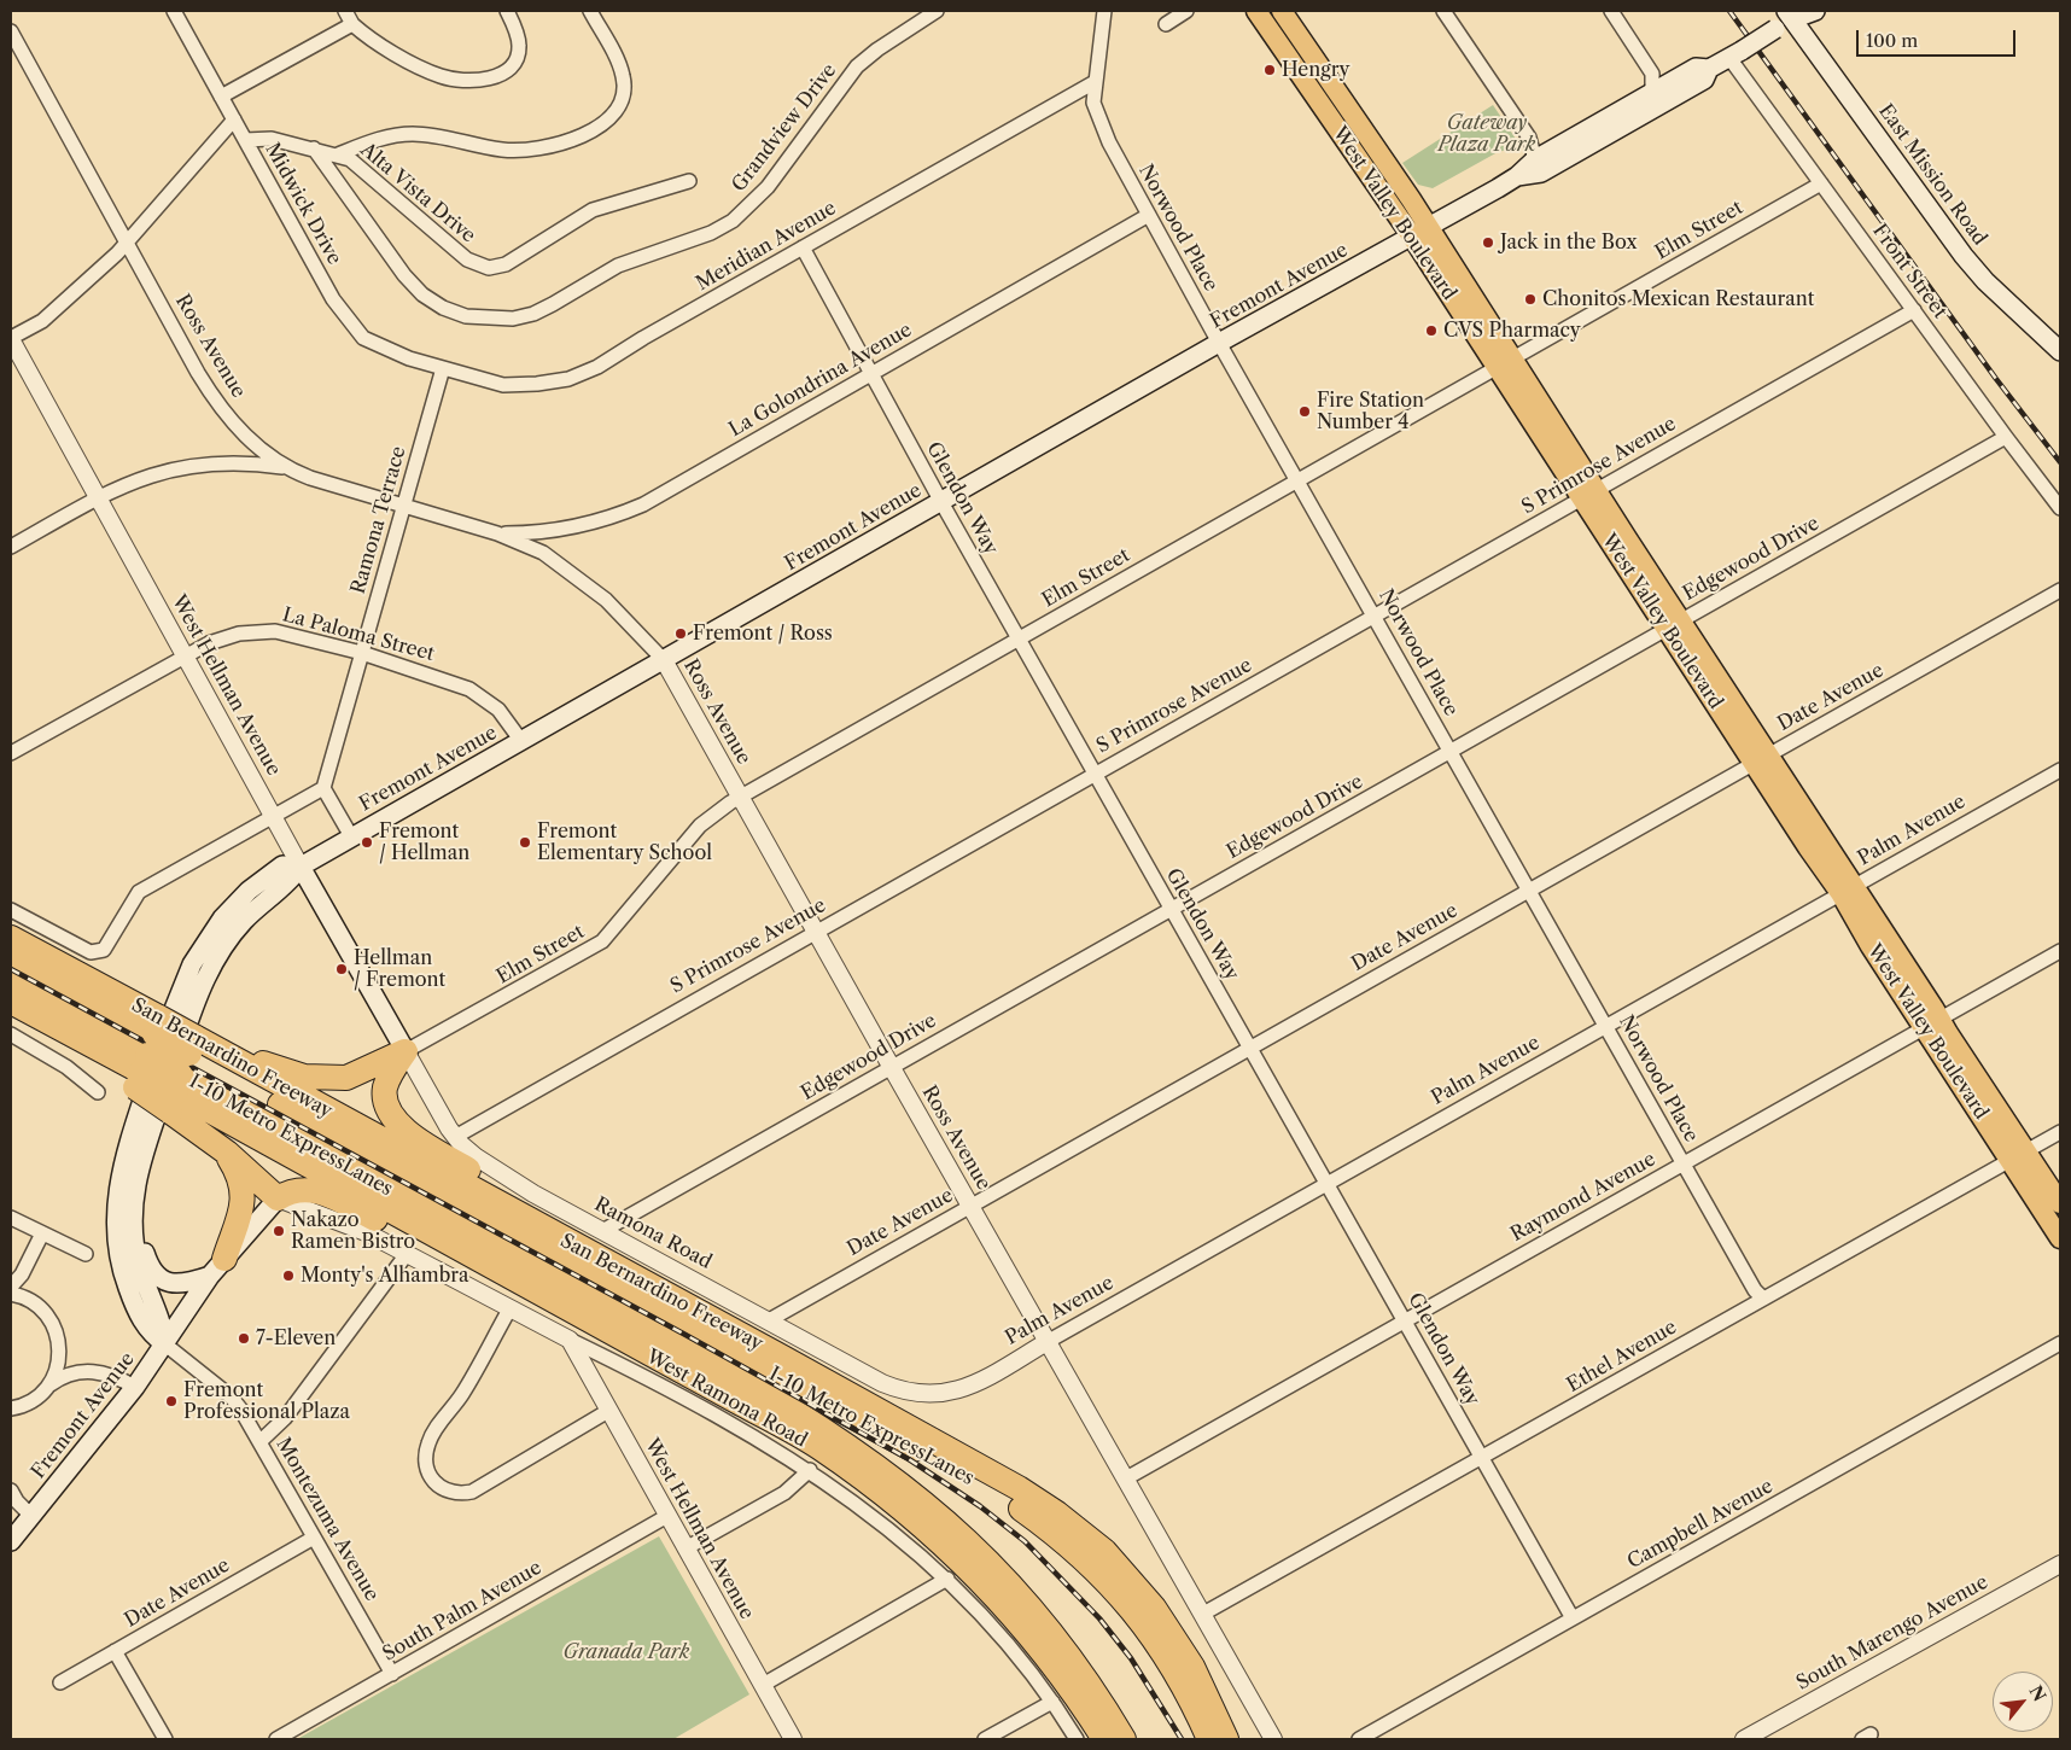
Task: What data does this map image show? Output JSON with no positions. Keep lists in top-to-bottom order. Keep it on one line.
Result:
{"streets":{"highway":["San Bernardino Freeway","I-10 Metro ExpressLanes"],"main road":["East Mission Road","West Valley Boulevard","Fremont Avenue","West Hellman Avenue"],"street":["Grandview Drive","Alta Vista Drive","Midwick Drive","Norwood Place","Elm Street","Meridian Avenue","Front Street","Ross Avenue","La Golondrina Avenue","S Primrose Avenue","Glendon Way","Ramona Terrace","Edgewood Drive","La Paloma Street","Date Avenue","Palm Avenue","Raymond Avenue","Ramona Road","Ethel Avenue","West Ramona Road","Montezuma Avenue","Campbell Avenue","South Palm Avenue","South Marengo Avenue"]},"crossings":[["Grandview Drive","Alta Vista Drive"],["Alta Vista Drive","Midwick Drive"],["Midwick Drive","Meridian Avenue"],["Midwick Drive","Ramona Terrace"],["West Valley Boulevard","Elm Street"],["West Valley Boulevard","Fremont Avenue"],["West Valley Boulevard","S Primrose Avenue"],["West Valley Boulevard","Edgewood Drive"],["West Valley Boulevard","Date Avenue"],["West Valley Boulevard","Palm Avenue"],["West Valley Boulevard","Raymond Avenue"],["West Valley Boulevard","Ethel Avenue"],["Norwood Place","Elm Street"],["Norwood Place","Meridian Avenue"],["Norwood Place","Fremont Avenue"],["Norwood Place","La Golondrina Avenue"],["Norwood Place","S Primrose Avenue"],["Norwood Place","Edgewood Drive"],["Norwood Place","Date Avenue"],["Norwood Place","Palm Avenue"],["Norwood Place","Raymond Avenue"],["Norwood Place","Ethel Avenue"],["Elm Street","Front Street"],["Elm Street","Ross Avenue"],["Elm Street","Glendon Way"],["Elm Street","West Hellman Avenue"],["Elm Street","Ramona Road"],["Meridian Avenue","Glendon Way"],["Meridian Avenue","Ramona Terrace"],["Front Street","S Primrose Avenue"],["Front Street","Edgewood Drive"],["Fremont Avenue","Ross Avenue"],["Fremont Avenue","Glendon Way"],["Fremont Avenue","La Paloma Street"],["Fremont Avenue","West Hellman Avenue"],["Fremont Avenue","Montezuma Avenue"],["Ross Avenue","La Golondrina Avenue"],["Ross Avenue","S Primrose Avenue"],["Ross Avenue","Ramona Terrace"],["Ross Avenue","Edgewood Drive"],["Ross Avenue","Date Avenue"],["Ross Avenue","Palm Avenue"],["Ross Avenue","Raymond Avenue"],["Ross Avenue","Ethel Avenue"],["La Golondrina Avenue","Glendon Way"],["S Primrose Avenue","Glendon Way"],["S Primrose Avenue","Ramona Road"],["Glendon Way","Edgewood Drive"],["Glendon Way","Date Avenue"],["Glendon Way","Palm Avenue"],["Glendon Way","Raymond Avenue"],["Glendon Way","Ethel Avenue"],["Glendon Way","Campbell Avenue"],["Ramona Terrace","La Paloma Street"],["Edgewood Drive","Ramona Road"],["La Paloma Street","West Hellman Avenue"],["West Hellman Avenue","Ramona Road"],["West Hellman Avenue","West Ramona Road"],["West Hellman Avenue","South Palm Avenue"],["Date Avenue","Ramona Road"],["Date Avenue","Montezuma Avenue"],["Palm Avenue","Ramona Road"],["San Bernardino Freeway","I-10 Metro ExpressLanes"],["Montezuma Avenue","South Palm Avenue"]],"parks":["Gateway Plaza Park","Granada Park"],"places":["Hengry","Jack in the Box","Chonitos Mexican Restaurant","CVS Pharmacy","Fire Station Number 4","Fremont / Ross","Fremont / Hellman","Fremont Elementary School","Hellman / Fremont","Nakazo Ramen Bistro","Monty's Alhambra","7-Eleven","Fremont Professional Plaza"],"scale_bar":"100 m","north":"top right"}
